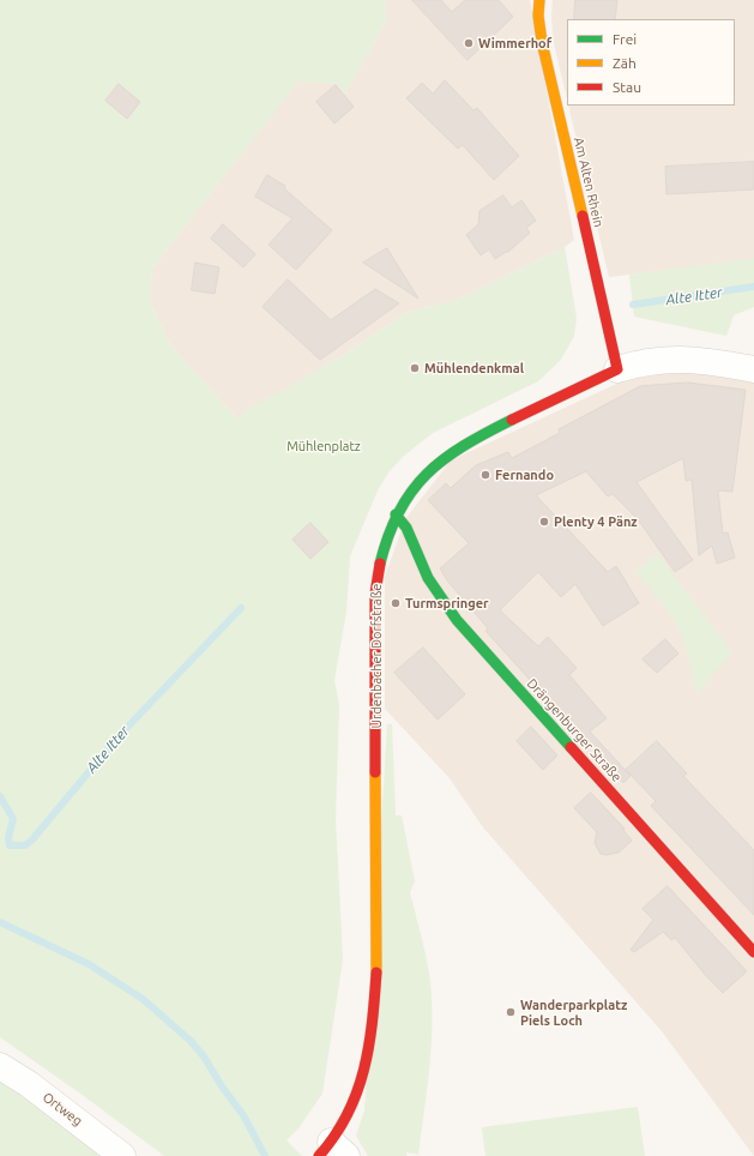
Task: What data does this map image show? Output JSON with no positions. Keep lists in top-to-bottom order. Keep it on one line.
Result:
{"streets":{"street":["Am Alten Rhein","Urdenbacher Dorfstraße","Drängenburger Straße","Ortweg"]},"crossings":[["Am Alten Rhein","Urdenbacher Dorfstraße"],["Urdenbacher Dorfstraße","Drängenburger Straße"]],"water":["Alte Itter"],"parks":["Mühlenplatz"],"places":["Wimmerhof","Mühlendenkmal","Fernando","Plenty 4 Pänz","Turmspringer","Wanderparkplatz Piels Loch"],"legend":["Frei","Zäh","Stau"]}
